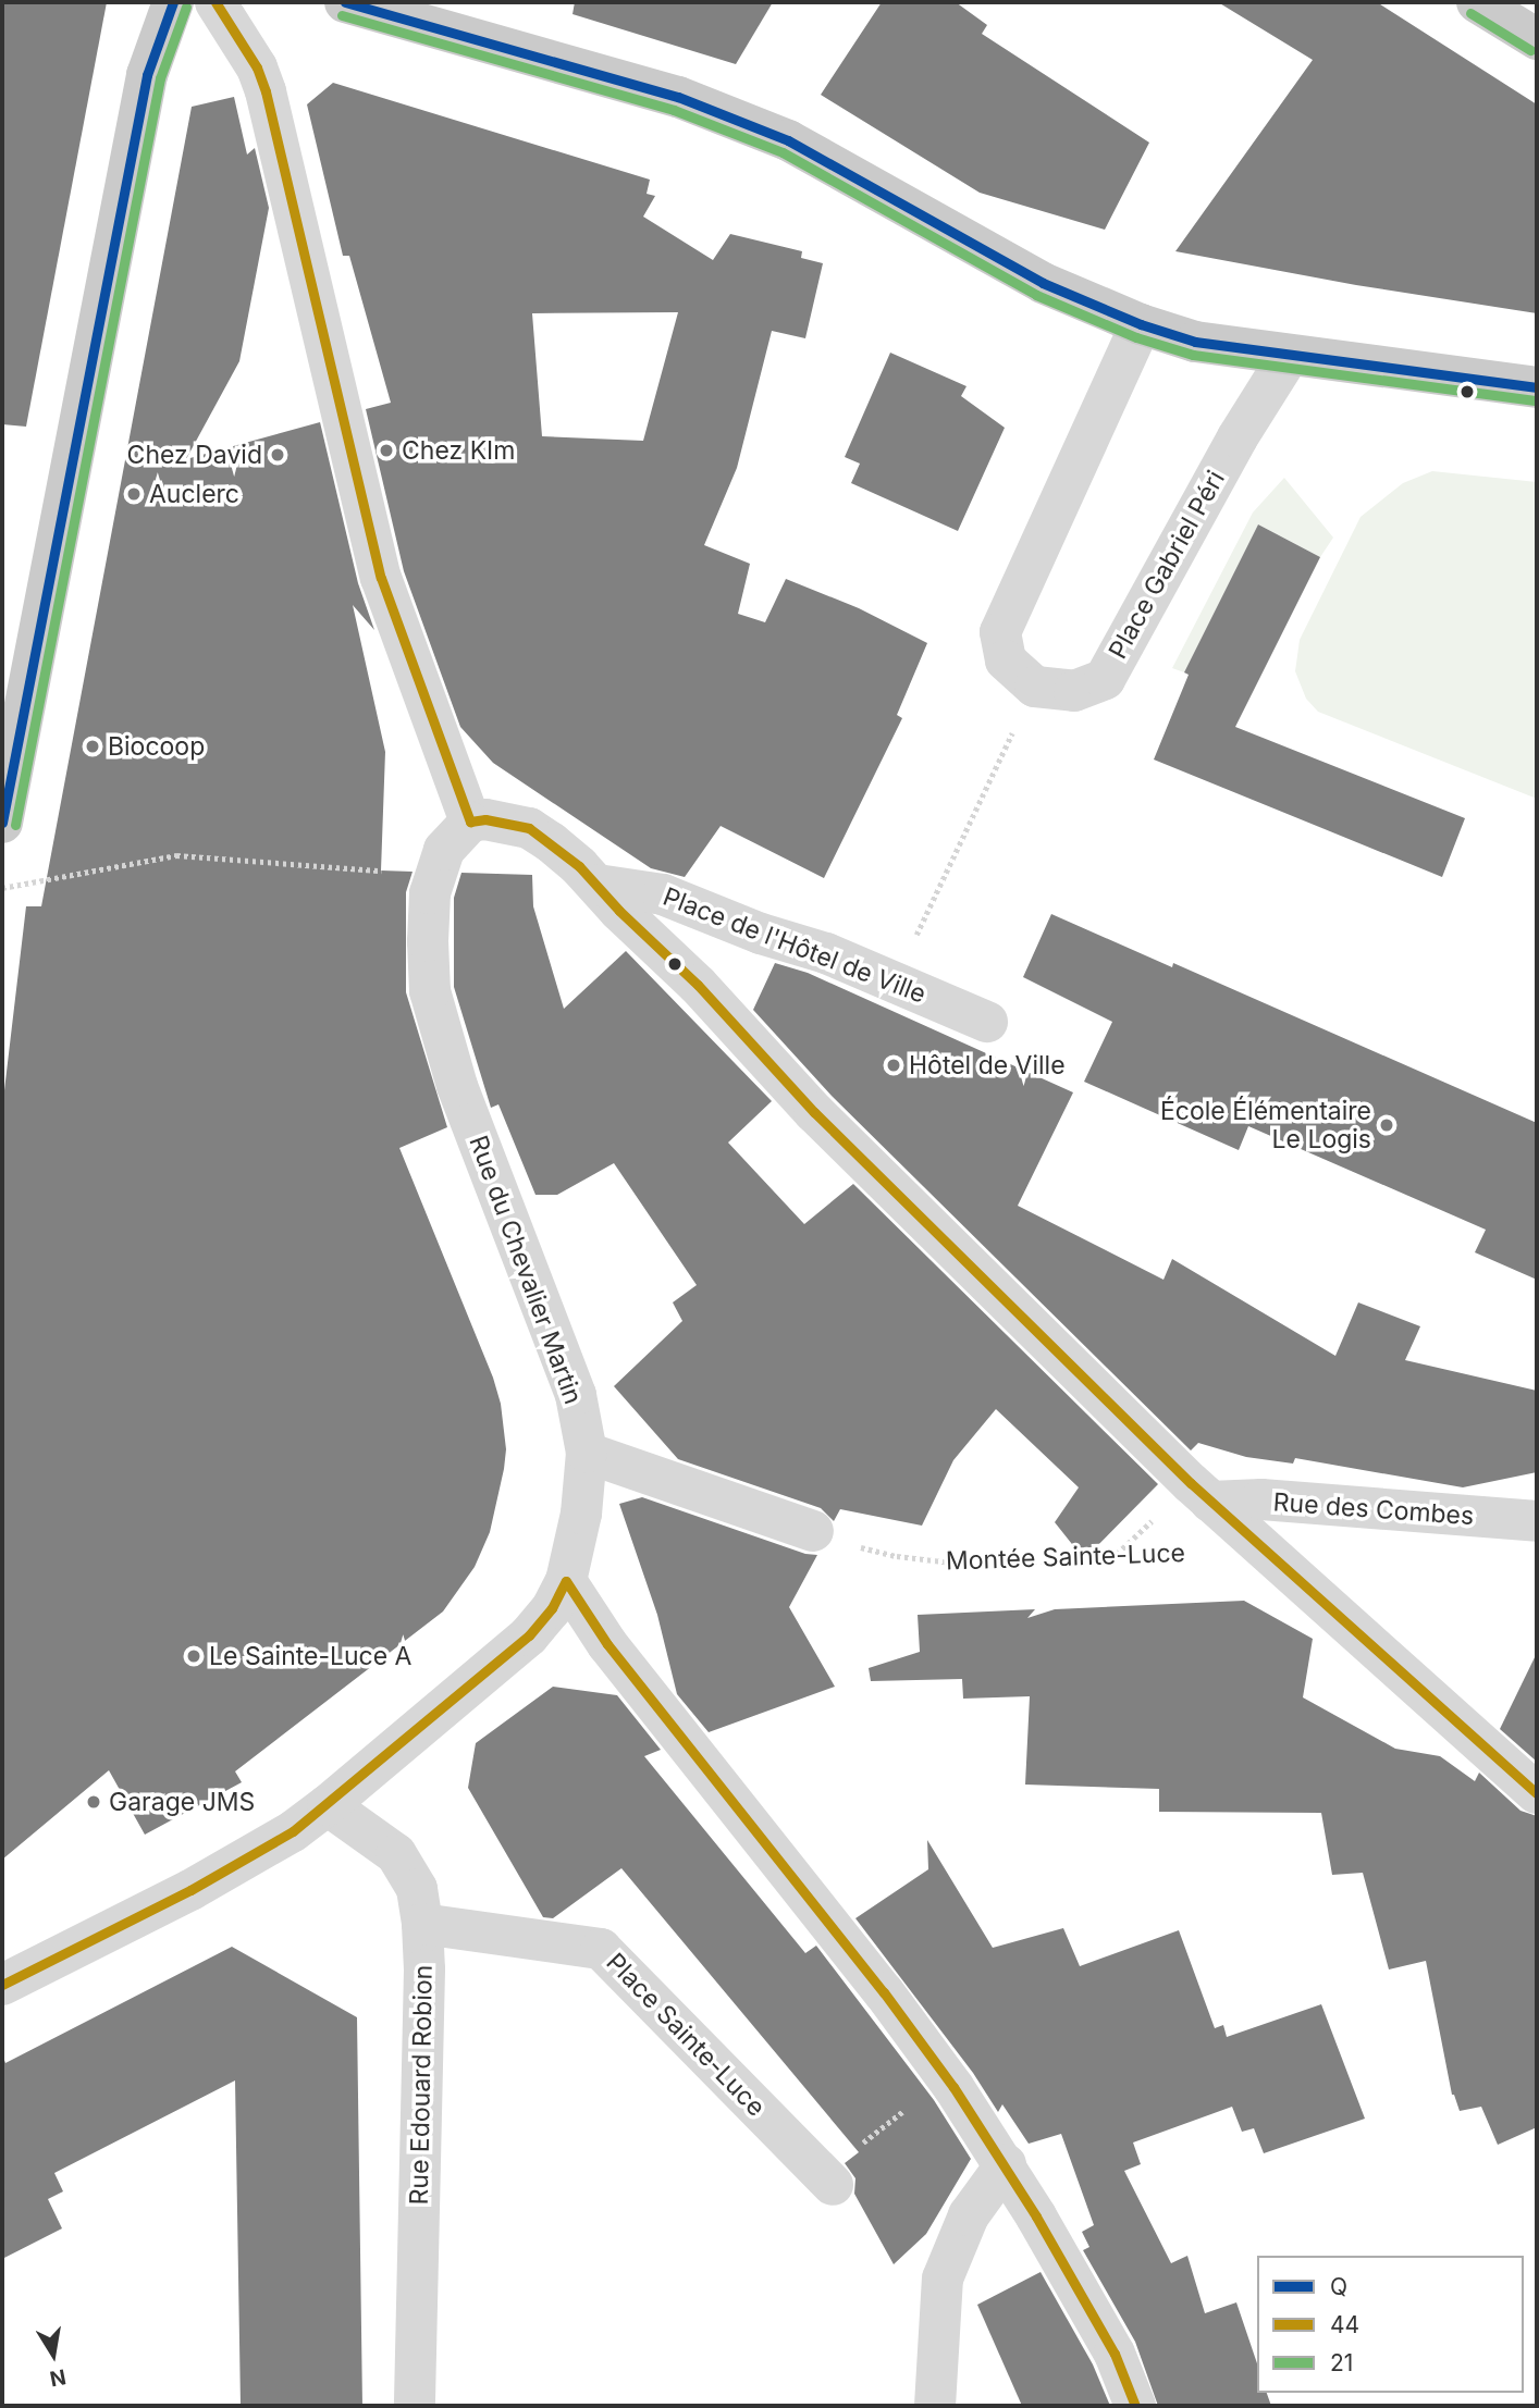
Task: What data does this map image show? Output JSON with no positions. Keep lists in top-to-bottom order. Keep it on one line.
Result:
{"streets":{"street":["Place Gabriel Péri","Place de l'Hôtel de Ville","Rue du Chevalier Martin","Rue des Combes","Place Sainte-Luce","Rue Edouard Robion"],"path":["Montée Sainte-Luce"]},"crossings":[["Rue du Chevalier Martin","Rue Edouard Robion"],["Place Sainte-Luce","Rue Edouard Robion"]],"places":["Chez KIm","Chez David","Auclerc","Biocoop","Hôtel de Ville","École Élémentaire Le Logis","Le Sainte-Luce A","Garage JMS"],"lines":["transit line Q","transit line 44","transit line 21"],"legend":["Q","44","21"],"north":"bottom"}
